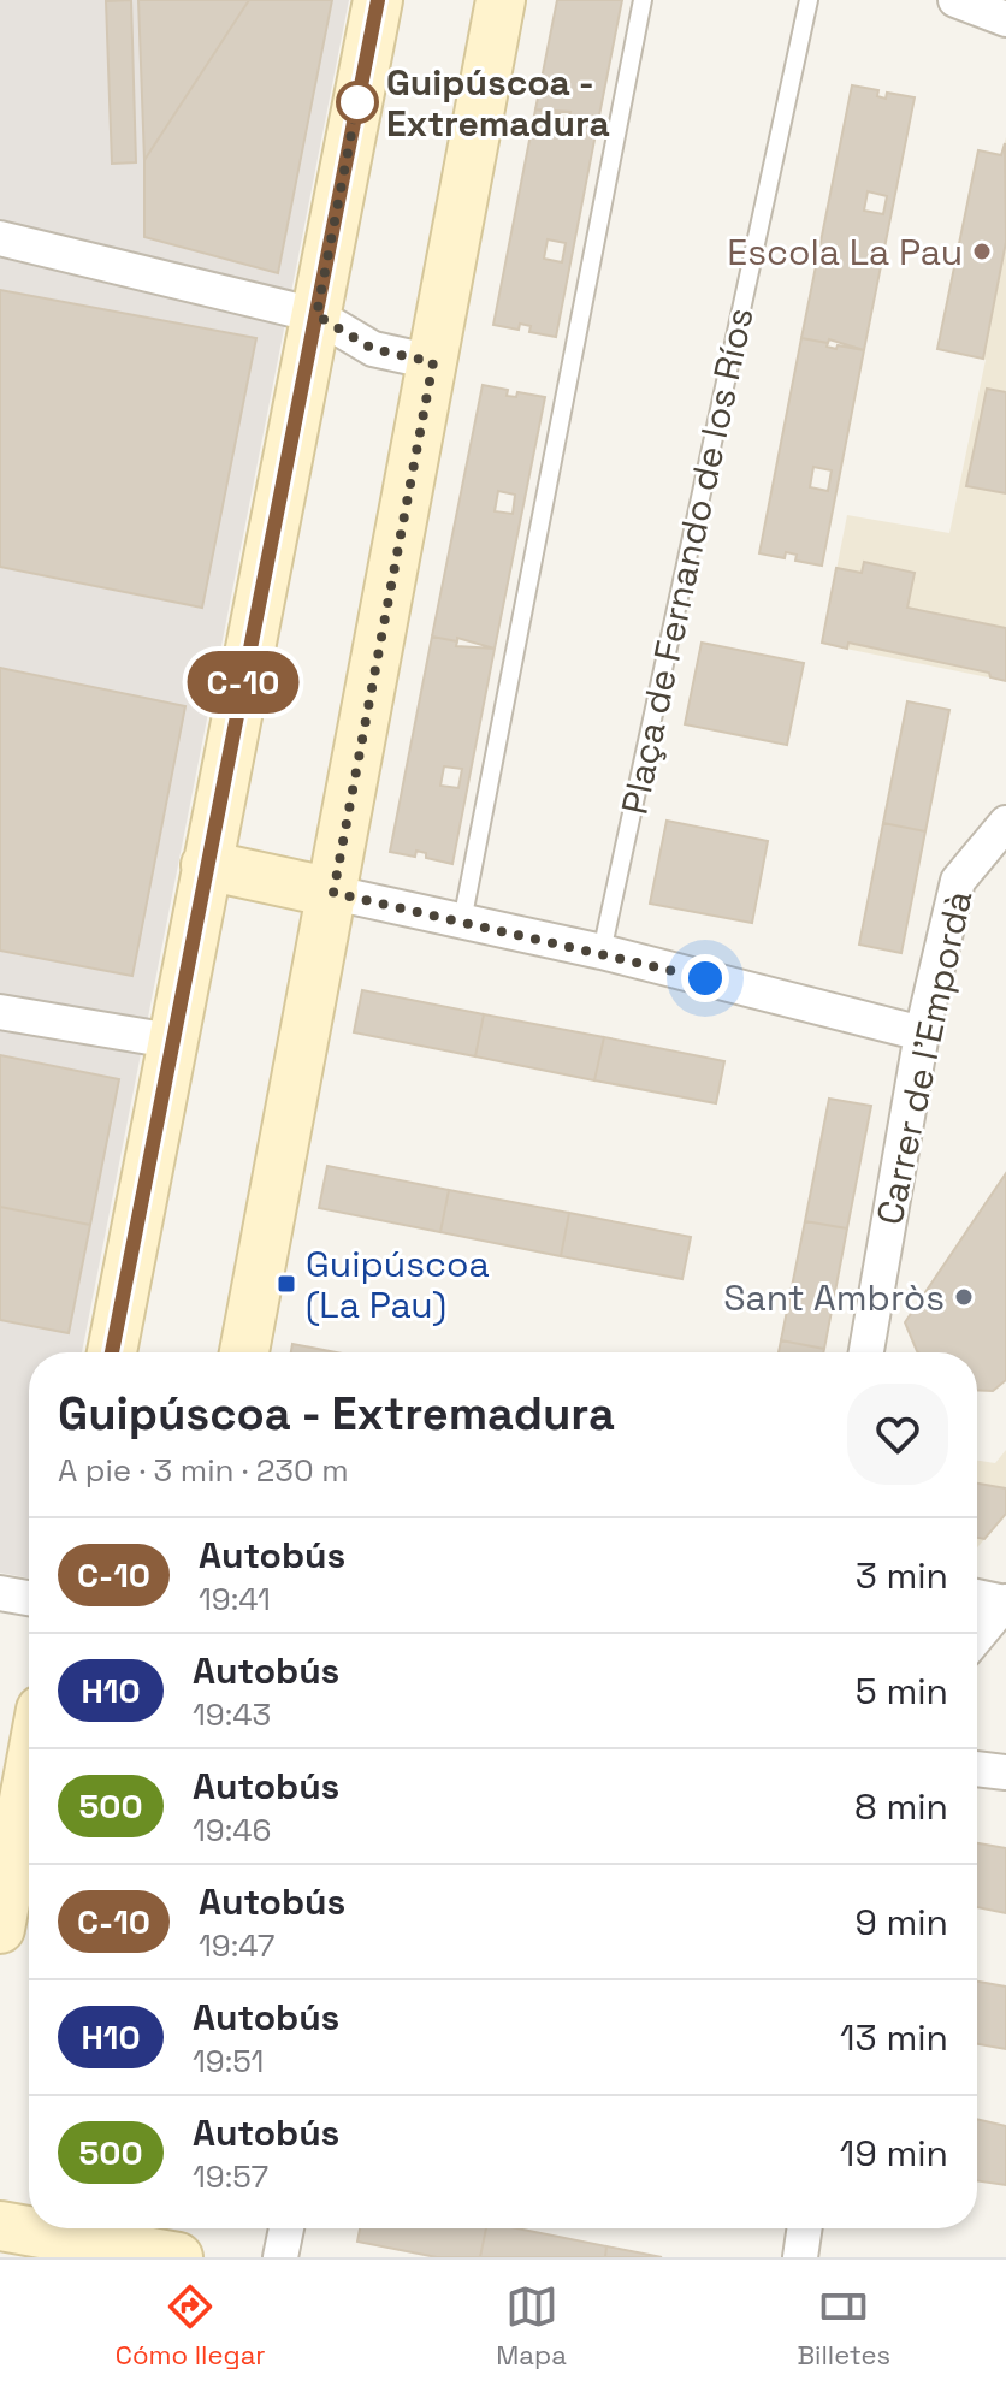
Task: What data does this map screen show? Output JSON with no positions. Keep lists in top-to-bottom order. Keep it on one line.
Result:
{"streets":{"street":["Carrer de l'Empordà"],"lane":["Plaça de Fernando de los Ríos"]},"places":{"other":["Guipúscoa - Extremadura","Escola La Pau","Sant Ambròs"],"transit":["Guipúscoa (La Pau)"]},"lines":["bus line C-10"],"page":{"on_map":"C-10","heading":["Guipúscoa - Extremadura","A pie · 3 min · 230 m"],"list":[{"mark":"C-10","name":"Autobús","note":"19:41","value":"3 min"},{"mark":"H10","name":"Autobús","note":"19:43","value":"5 min"},{"mark":"500","name":"Autobús","note":"19:46","value":"8 min"},{"mark":"C-10","name":"Autobús","note":"19:47","value":"9 min"},{"mark":"H10","name":"Autobús","note":"19:51","value":"13 min"},{"mark":"500","name":"Autobús","note":"19:57","value":"19 min"}],"tabs":["Cómo llegar","Mapa","Billetes"]}}
